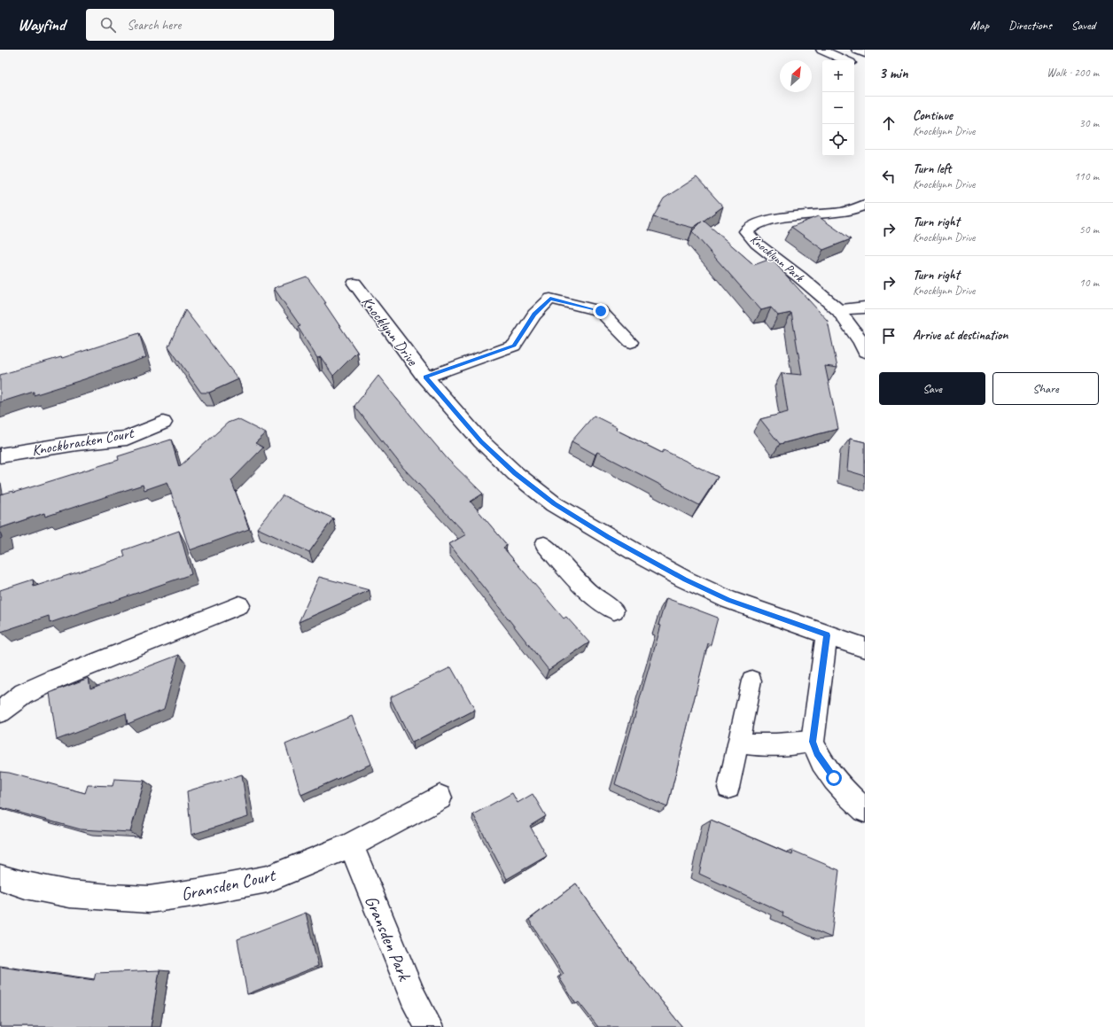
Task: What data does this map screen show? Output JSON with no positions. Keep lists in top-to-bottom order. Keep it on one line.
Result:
{"streets":{"main road":["Knocklynn Park","Knocklynn Drive","Knockbracken Court","Gransden Court","Gransden Park"]},"crossings":[["Gransden Court","Gransden Park"]],"north":"top right","page":{"header":"Wayfind","search":"Search here","nav":["Map","Directions","Saved"],"heading":["3 min","Walk · 200 m"],"map_buttons":["+","−"],"list":[["Continue","Knocklynn Drive","30 m"],["Turn left","Knocklynn Drive","110 m"],["Turn right","Knocklynn Drive","50 m"],["Turn right","Knocklynn Drive","10 m"],"Arrive at destination"],"buttons":["Save","Share"]}}
